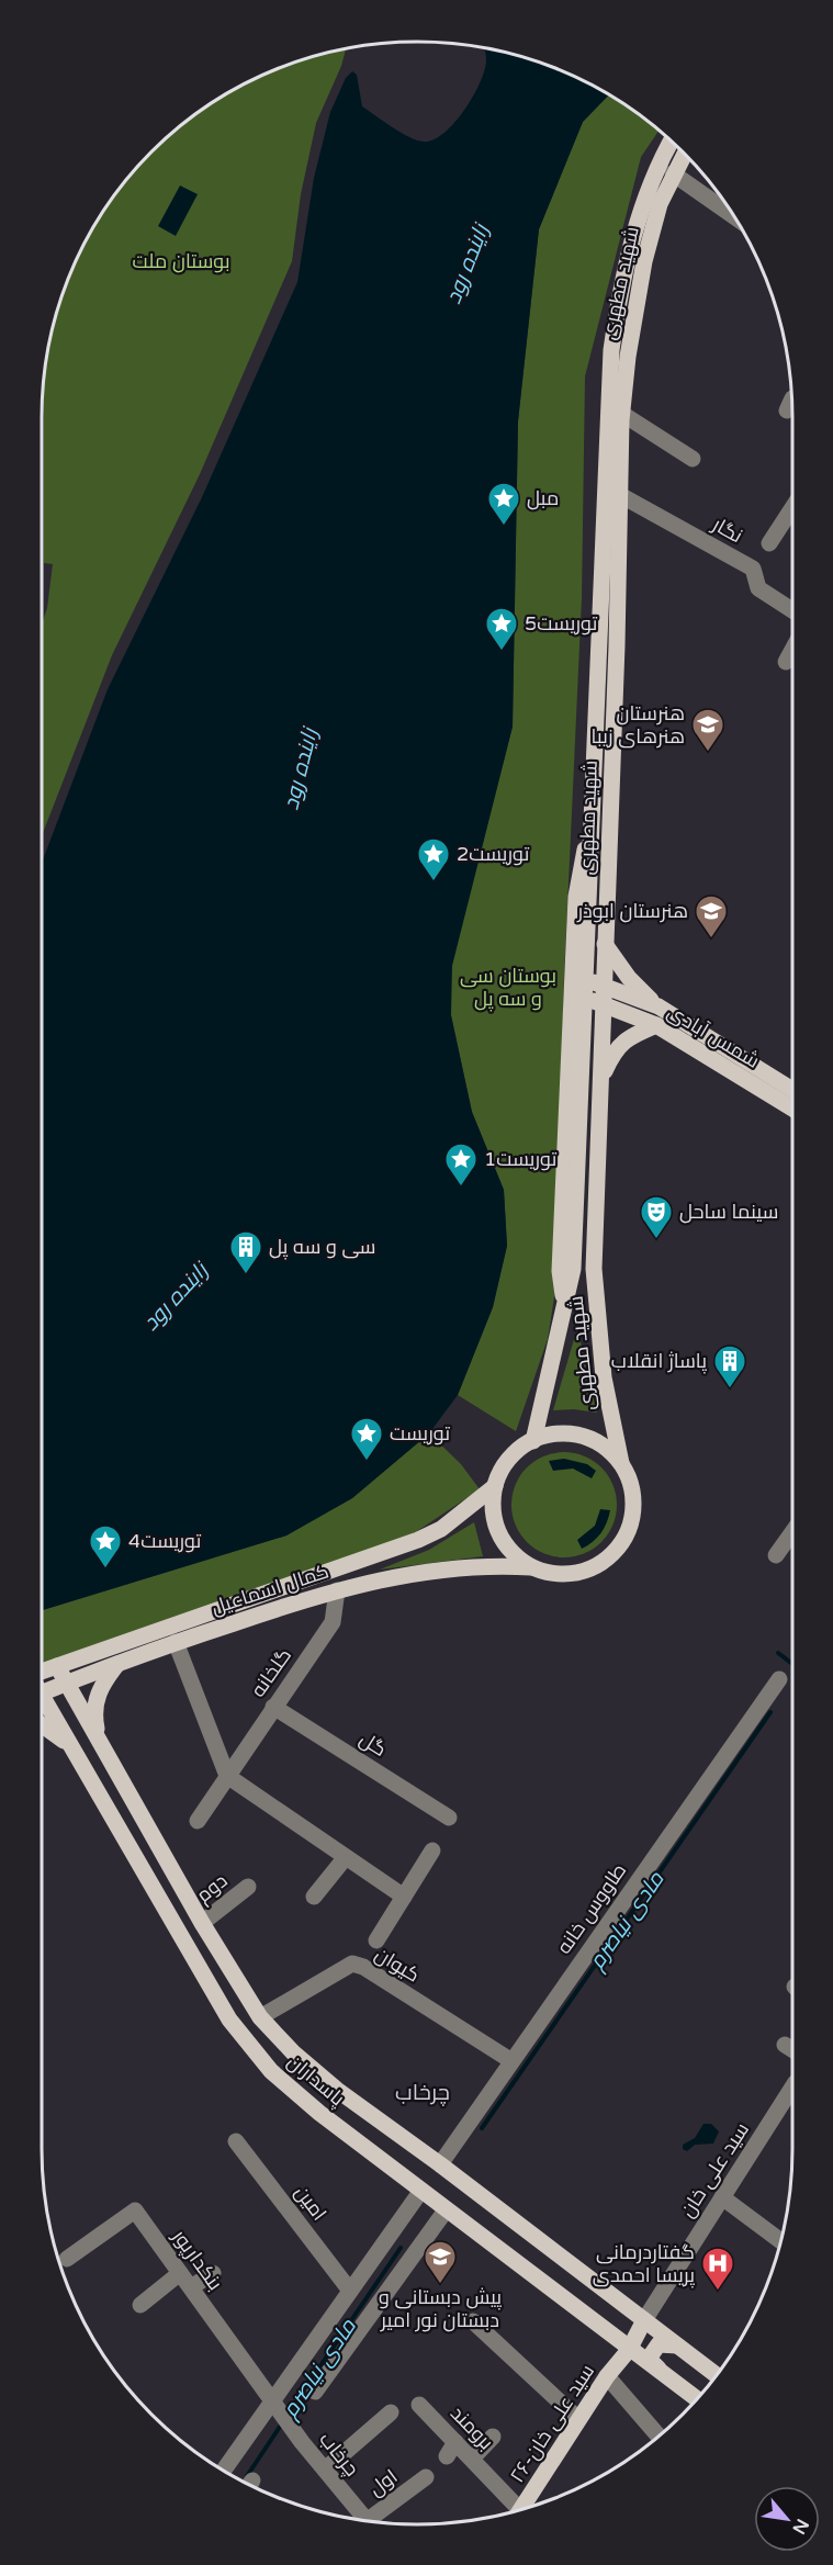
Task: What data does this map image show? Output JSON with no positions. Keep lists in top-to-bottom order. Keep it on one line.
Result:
{"streets":{"main road":["شهید مطهری","شمس آبادی","کمال اسماعیل","پاسداران","سید علی خان","۲۶-سید علی خان"],"street":["نگار","گلخانه","گل","دوم","طاووس خانه","کیوان","امین","بنکدارپور","برومند","چرخاب","اول"]},"crossings":[["شهید مطهری","نگار"],["شهید مطهری","شمس آبادی"],["شهید مطهری","کمال اسماعیل"],["کمال اسماعیل","گلخانه"],["کمال اسماعیل","پاسداران"],["گلخانه","گل"],["دوم","پاسداران"],["طاووس خانه","کیوان"],["طاووس خانه","پاسداران"],["کیوان","پاسداران"],["پاسداران","سید علی خان"],["پاسداران","۲۶-سید علی خان"],["سید علی خان","۲۶-سید علی خان"],["بنکدارپور","چرخاب"]],"districts":["چرخاب"],"water":["زاینده رود","مادی نیاصرم"],"parks":["بوستان ملت","بوستان سی و سه پل"],"places":{"place":["مبل","توریست5","توریست2","توریست1","توریست","توریست4"],"school or university":["هنرستان هنرهای زیبا","هنرستان ابوذر","پیش دبستانی و دبستان نور امیر"],"theatre":["سینما ساحل"],"building":["سی و سه پل","پاساژ انقلاب"],"hospital":["گفتاردرمانی پریسا احمدی"]},"north":"bottom right"}
